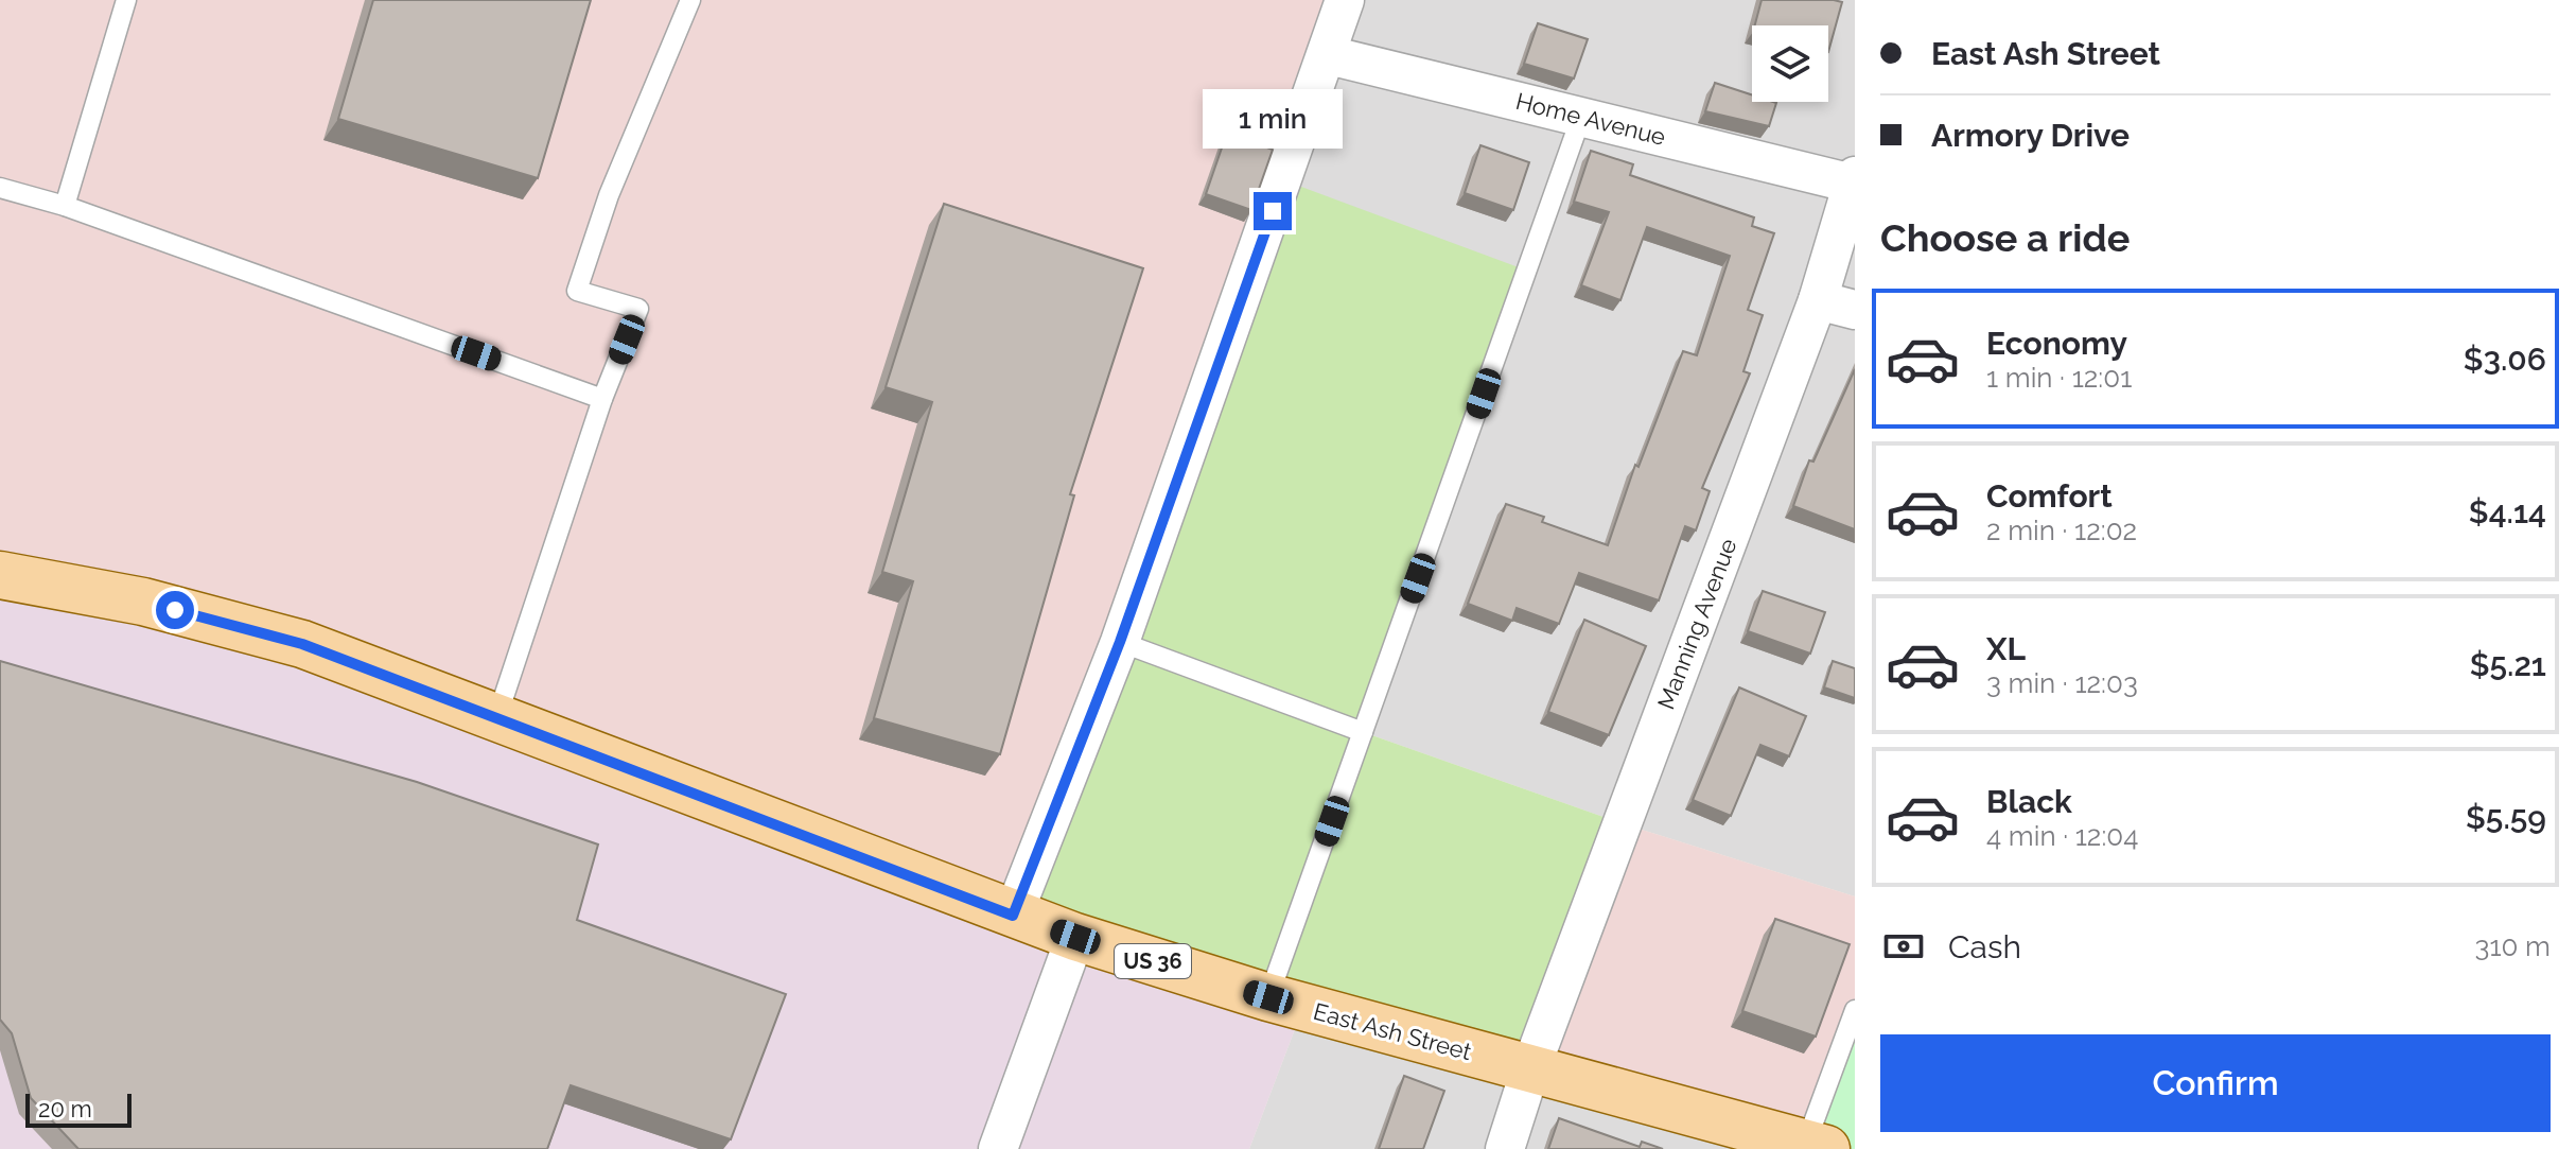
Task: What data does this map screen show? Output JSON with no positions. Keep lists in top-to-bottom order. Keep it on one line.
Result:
{"streets":{"main road":["US 36","East Ash Street"],"street":["Home Avenue","Manning Avenue"]},"crossings":[["Home Avenue","Manning Avenue"],["Manning Avenue","East Ash Street"]],"scale_bar":"20 m","page":{"banner":["East Ash Street","Armory Drive"],"bubble":"1 min","heading":"Choose a ride","list":[{"name":"Economy","note":"1 min · 12:01","value":"$3.06"},{"name":"Comfort","note":"2 min · 12:02","value":"$4.14"},{"name":"XL","note":"3 min · 12:03","value":"$5.21"},{"name":"Black","note":"4 min · 12:04","value":"$5.59"}],"pay":["Cash","310 m"],"buttons":"Confirm","scale":"20 m"}}
